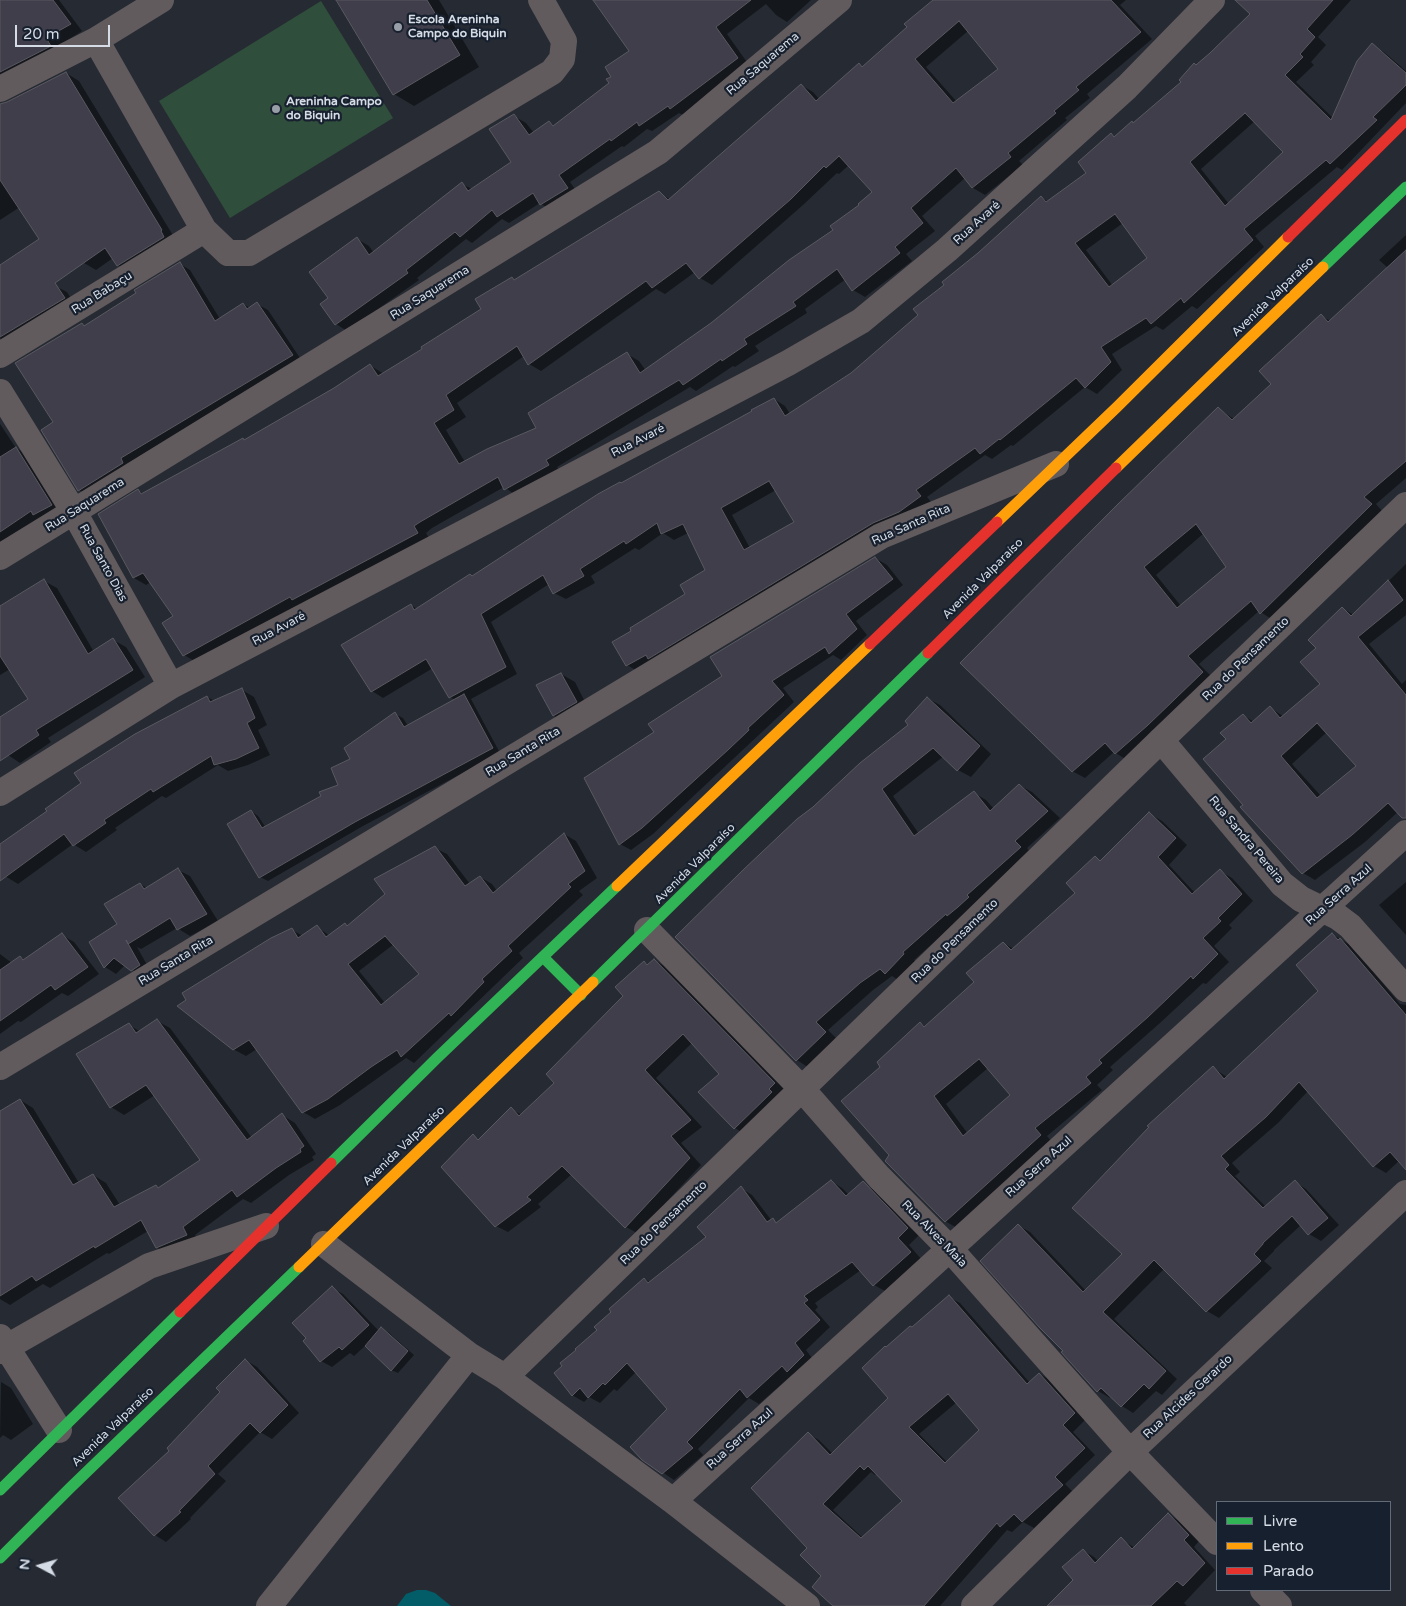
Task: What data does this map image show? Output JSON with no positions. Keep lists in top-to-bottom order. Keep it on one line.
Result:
{"streets":{"main road":["Avenida Valparaíso"],"street":["Rua Saquarema","Rua Avaré","Rua Babaçu","Rua Santa Rita","Rua Santo Dias","Rua do Pensamento","Rua Sandra Pereira","Rua Serra Azul","Rua Alves Maia","Rua Alcides Gerardo"]},"crossings":[["Rua Saquarema","Rua Santo Dias"],["Rua Avaré","Rua Santo Dias"],["Avenida Valparaíso","Rua Alves Maia"],["Rua do Pensamento","Rua Sandra Pereira"],["Rua do Pensamento","Rua Alves Maia"],["Rua Sandra Pereira","Rua Serra Azul"],["Rua Serra Azul","Rua Alves Maia"],["Rua Alves Maia","Rua Alcides Gerardo"]],"places":["Escola Areninha Campo do Biquin","Areninha Campo do Biquin"],"legend":["Livre","Lento","Parado"],"scale_bar":"20 m","north":"left"}
